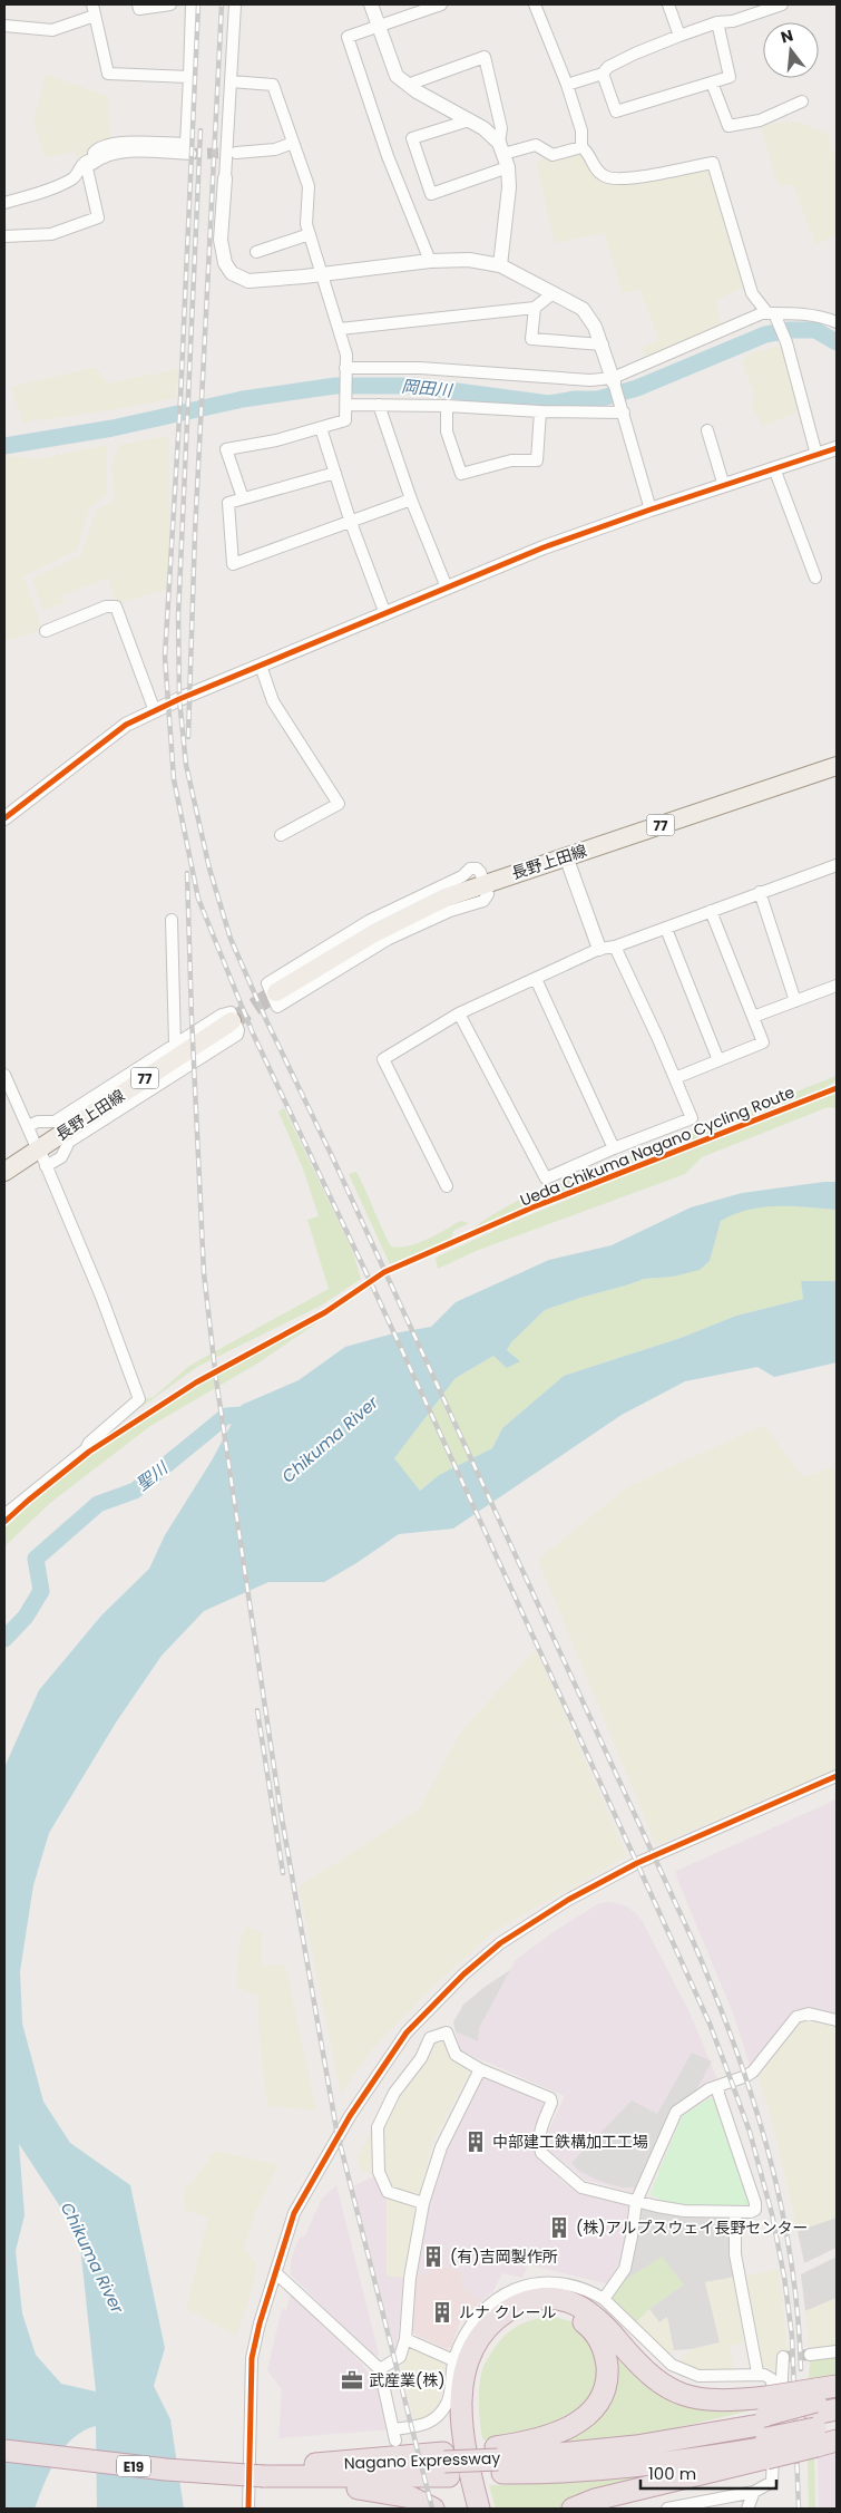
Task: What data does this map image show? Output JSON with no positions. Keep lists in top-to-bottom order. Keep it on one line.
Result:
{"streets":{"highway":["Nagano Expressway","E19"],"main road":["77","長野上田線"],"cycle path":["Ueda Chikuma Nagano Cycling Route"]},"water":["岡田川","Chikuma River","聖川"],"places":{"building":["中部建工鉄構加工工場","(株)アルプスウェイ長野センター","(有)吉岡製作所","ルナ クレール"],"office":["武産業(株)"]},"scale_bar":"100 m","north":"top"}
